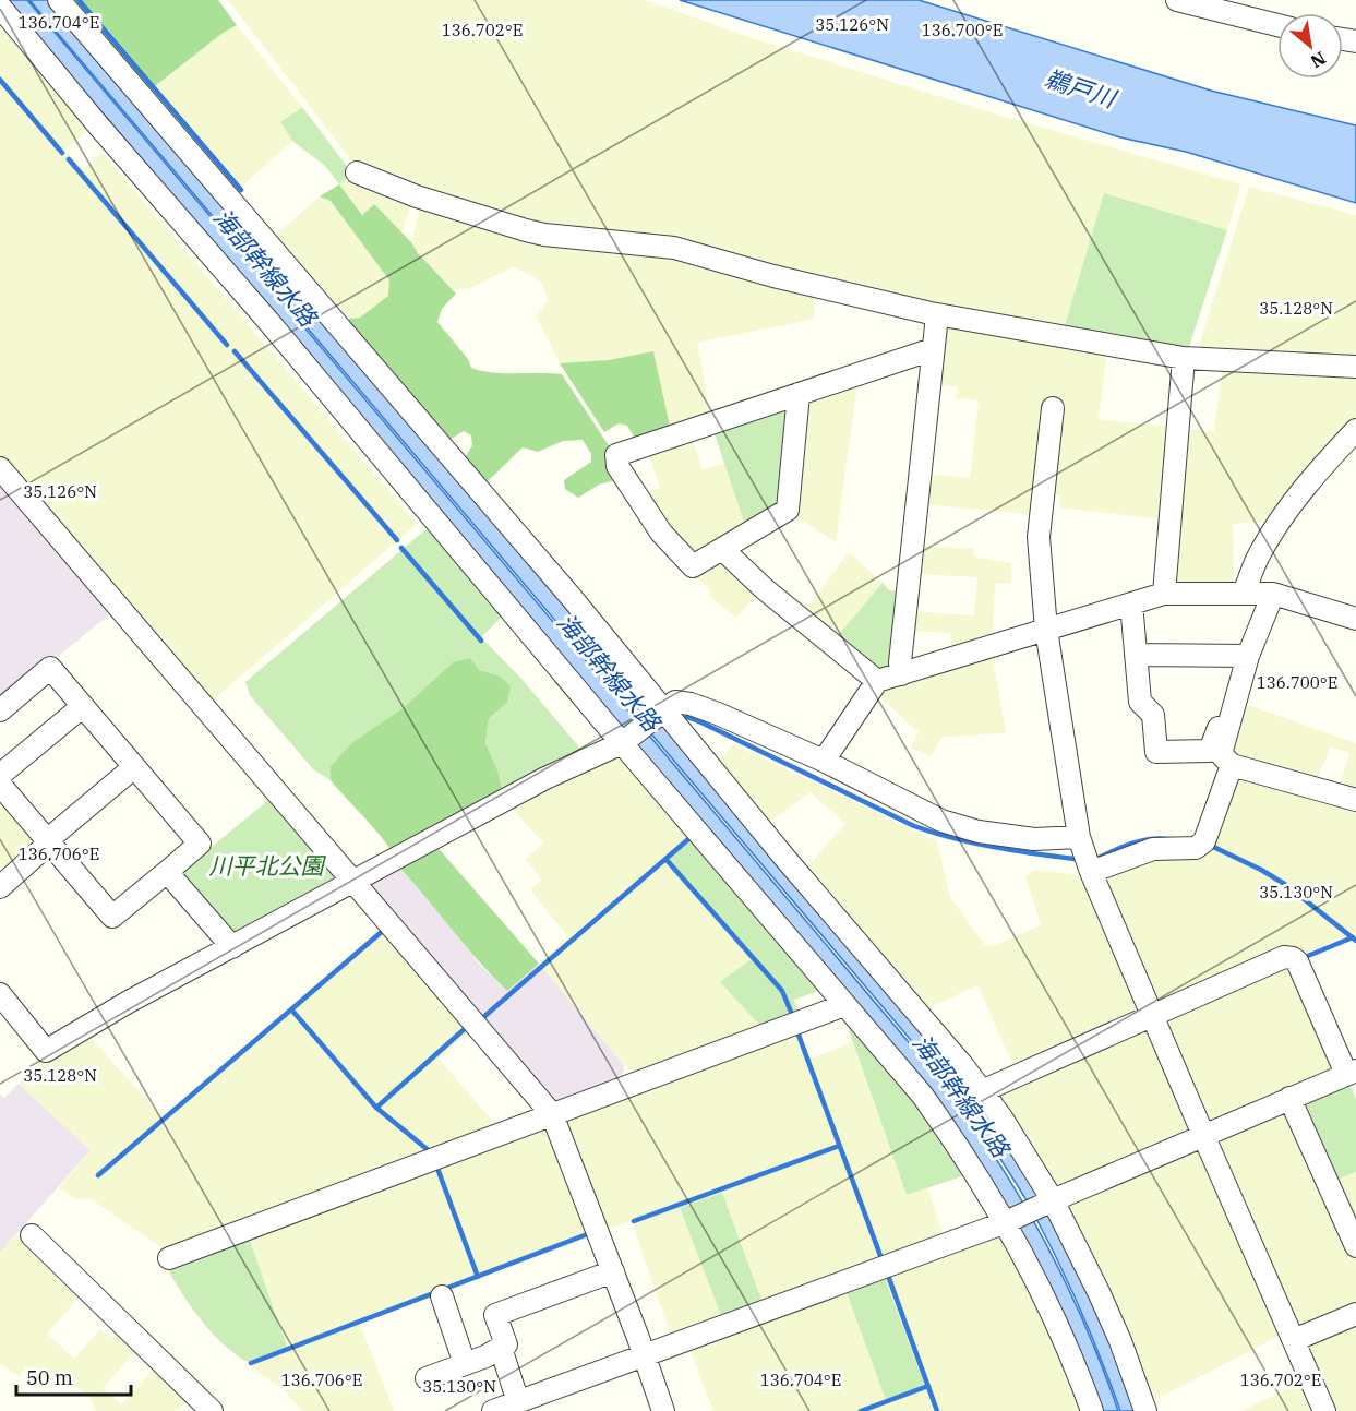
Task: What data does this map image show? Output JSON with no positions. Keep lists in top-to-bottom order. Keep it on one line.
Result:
{"water":["鵜戸川","海部幹線水路"],"parks":["川平北公園"],"scale_bar":"50 m","north":"bottom right","coordinates":["136.704°E","35.126°N","136.702°E","136.700°E","35.128°N","136.706°E","35.130°N"]}
